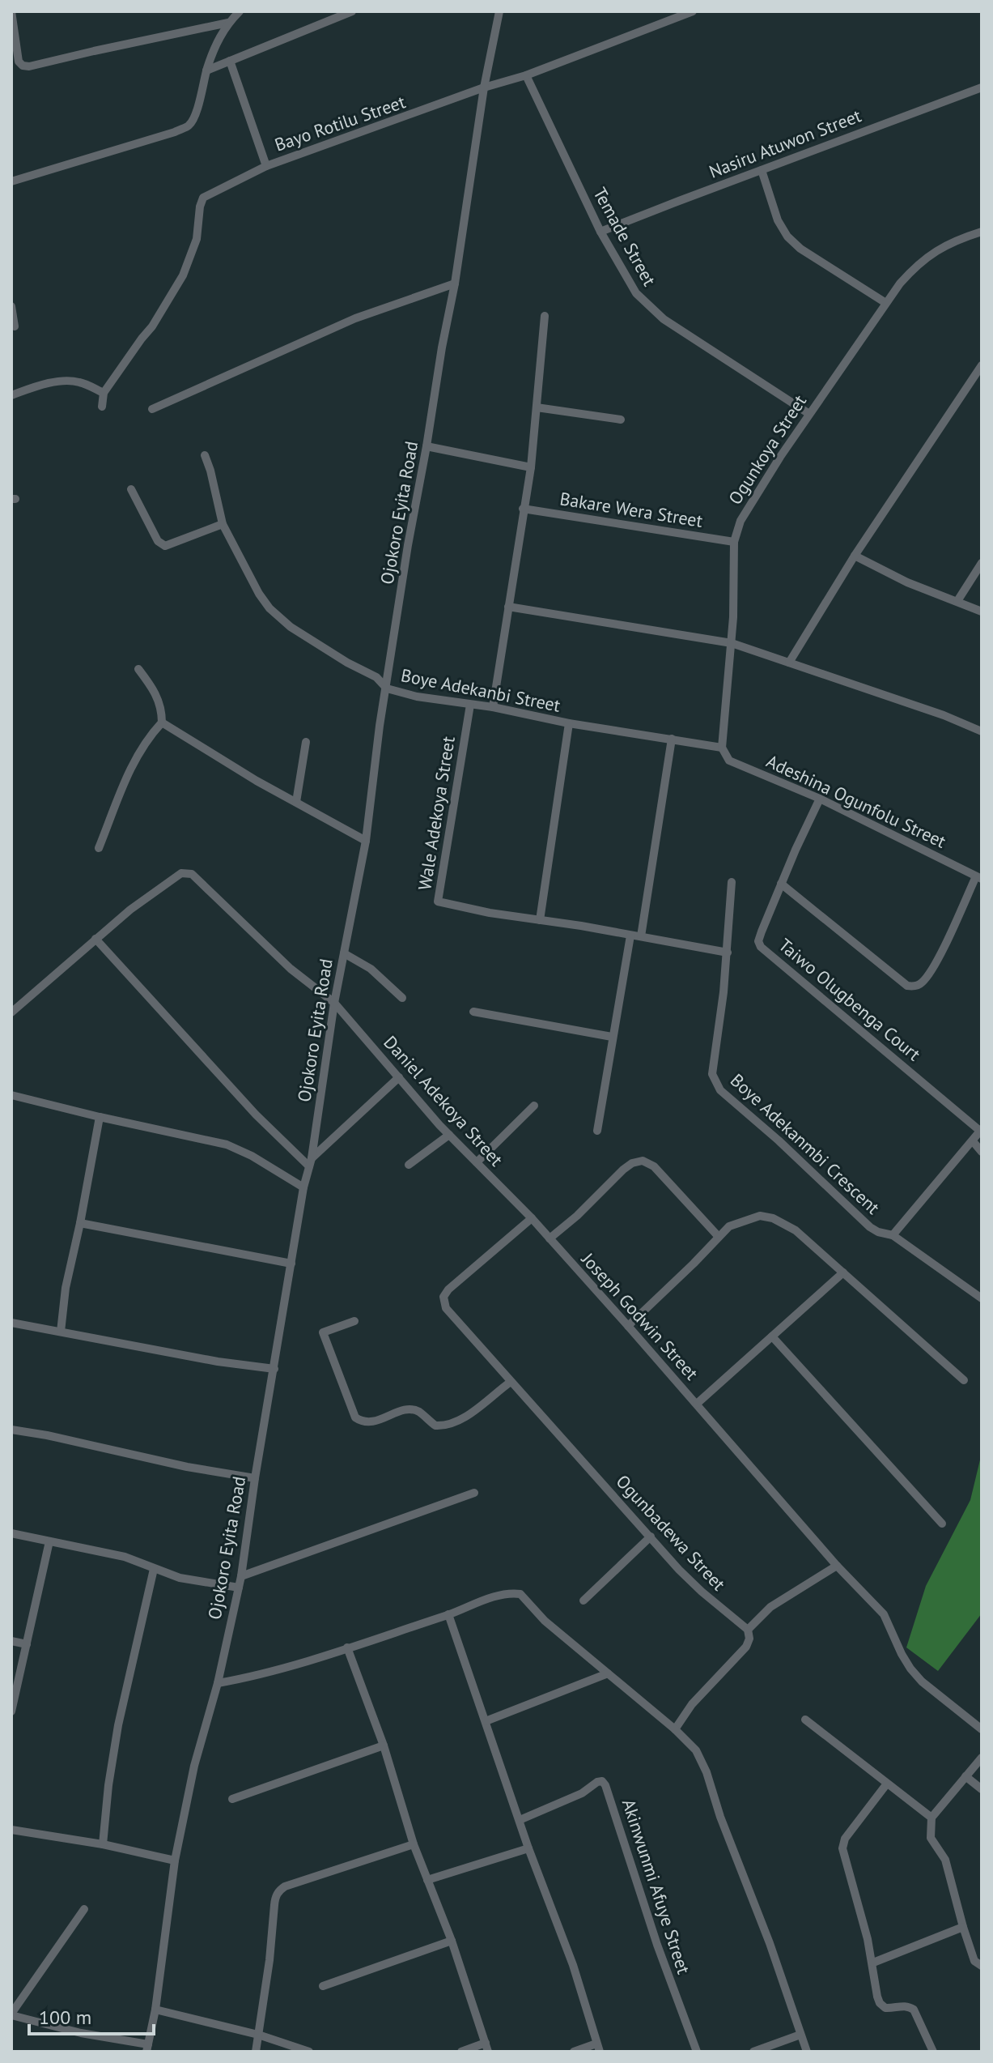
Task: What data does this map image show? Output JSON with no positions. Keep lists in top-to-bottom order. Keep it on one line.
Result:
{"streets":{"street":["Bayo Rotilu Street","Nasiru Atuwon Street","Temade Street","Ogunkoya Street","Bakare Wera Street","Ojokoro Eyita Road","Boye Adekanbi Street","Adeshina Ogunfolu Street","Wale Adekoya Street","Taiwo Olugbenga Court","Daniel Adekoya Street","Boye Adekanmbi Crescent","Joseph Godwin Street","Ogunbadewa Street","Akinwunmi Afuye Street"]},"crossings":[["Bayo Rotilu Street","Temade Street"],["Bayo Rotilu Street","Ojokoro Eyita Road"],["Nasiru Atuwon Street","Temade Street"],["Temade Street","Ogunkoya Street"],["Ogunkoya Street","Bakare Wera Street"],["Ogunkoya Street","Boye Adekanbi Street"],["Ogunkoya Street","Adeshina Ogunfolu Street"],["Ojokoro Eyita Road","Boye Adekanbi Street"],["Ojokoro Eyita Road","Daniel Adekoya Street"],["Boye Adekanbi Street","Adeshina Ogunfolu Street"],["Boye Adekanbi Street","Wale Adekoya Street"],["Adeshina Ogunfolu Street","Taiwo Olugbenga Court"],["Daniel Adekoya Street","Joseph Godwin Street"],["Daniel Adekoya Street","Ogunbadewa Street"],["Joseph Godwin Street","Ogunbadewa Street"]],"scale_bar":"100 m"}
